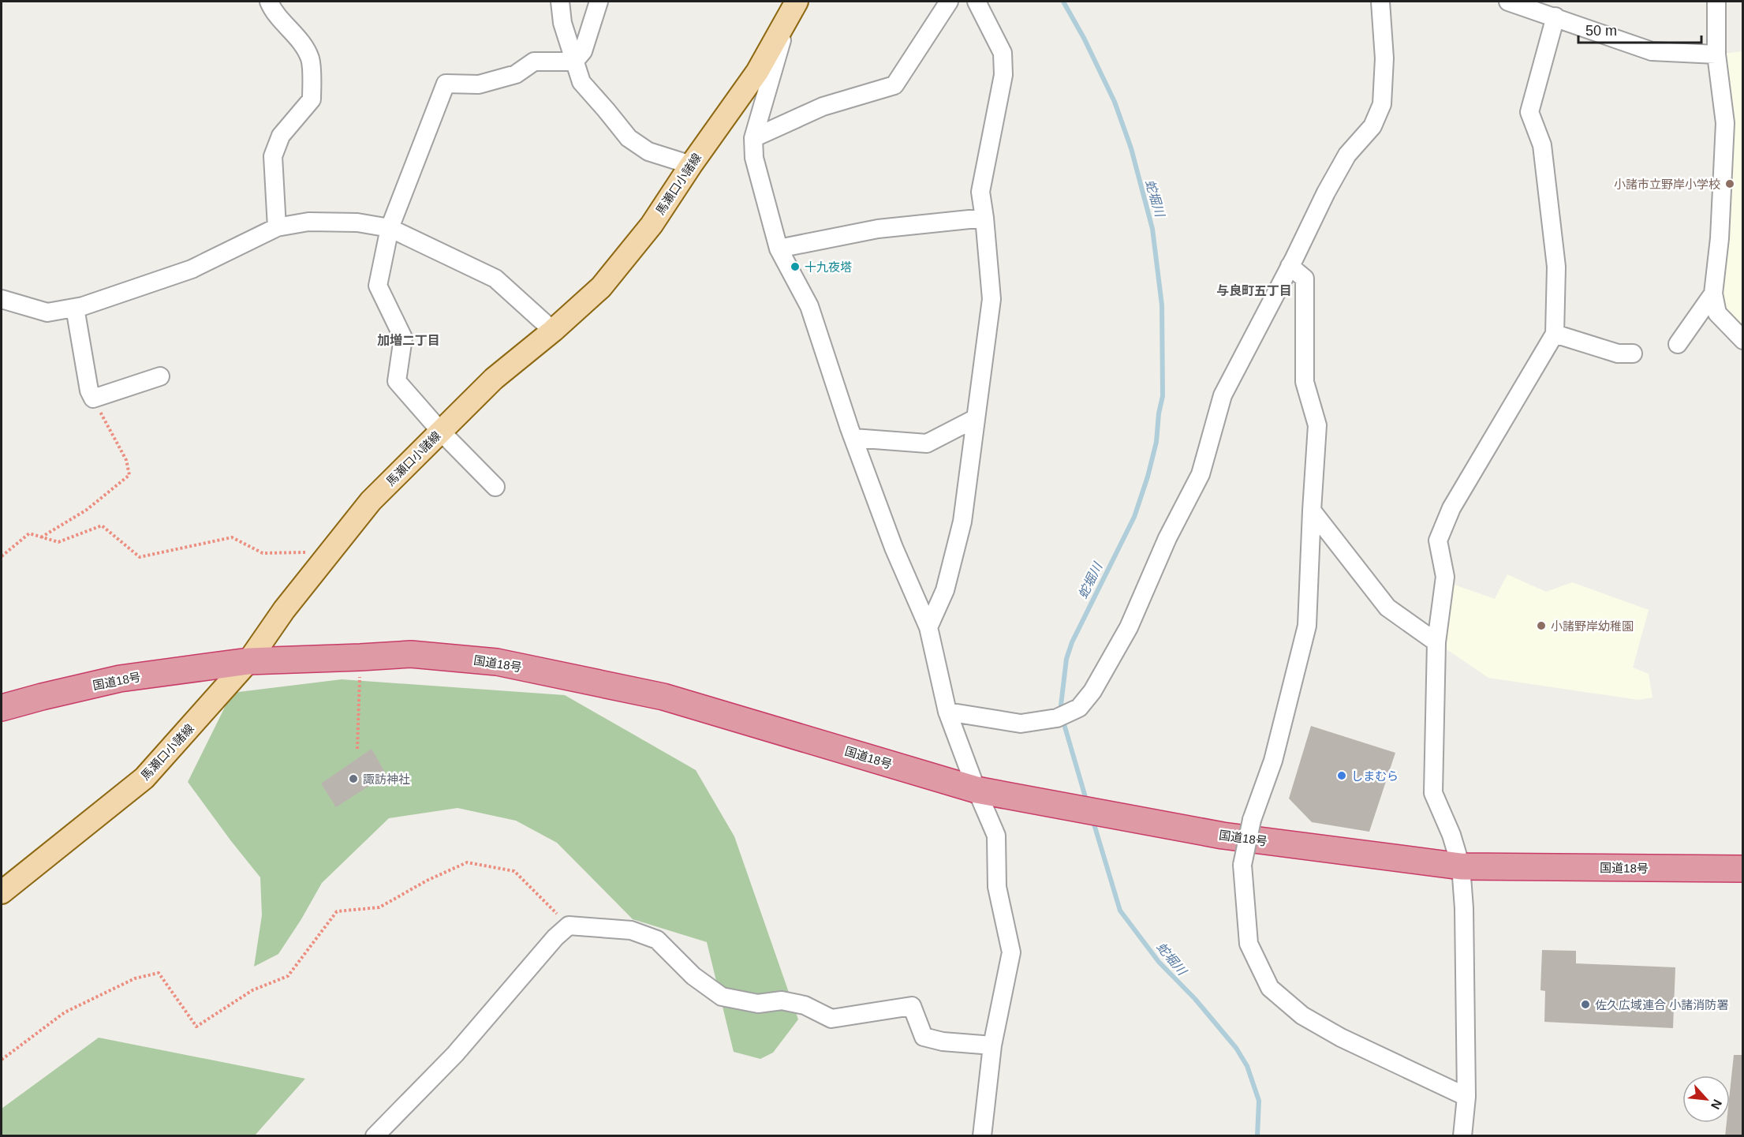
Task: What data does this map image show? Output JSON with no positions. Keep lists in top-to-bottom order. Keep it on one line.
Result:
{"streets":{"highway":["国道18号"],"main road":["馬瀬口小諸線"]},"crossings":[["馬瀬口小諸線","国道18号"]],"districts":["与良町五丁目","加増二丁目"],"water":["蛇堀川"],"places":["小諸市立野岸小学校","十九夜塔","小諸野岸幼稚園","しまむら","諏訪神社","佐久広域連合 小諸消防署"],"scale_bar":"50 m","north":"bottom right"}
